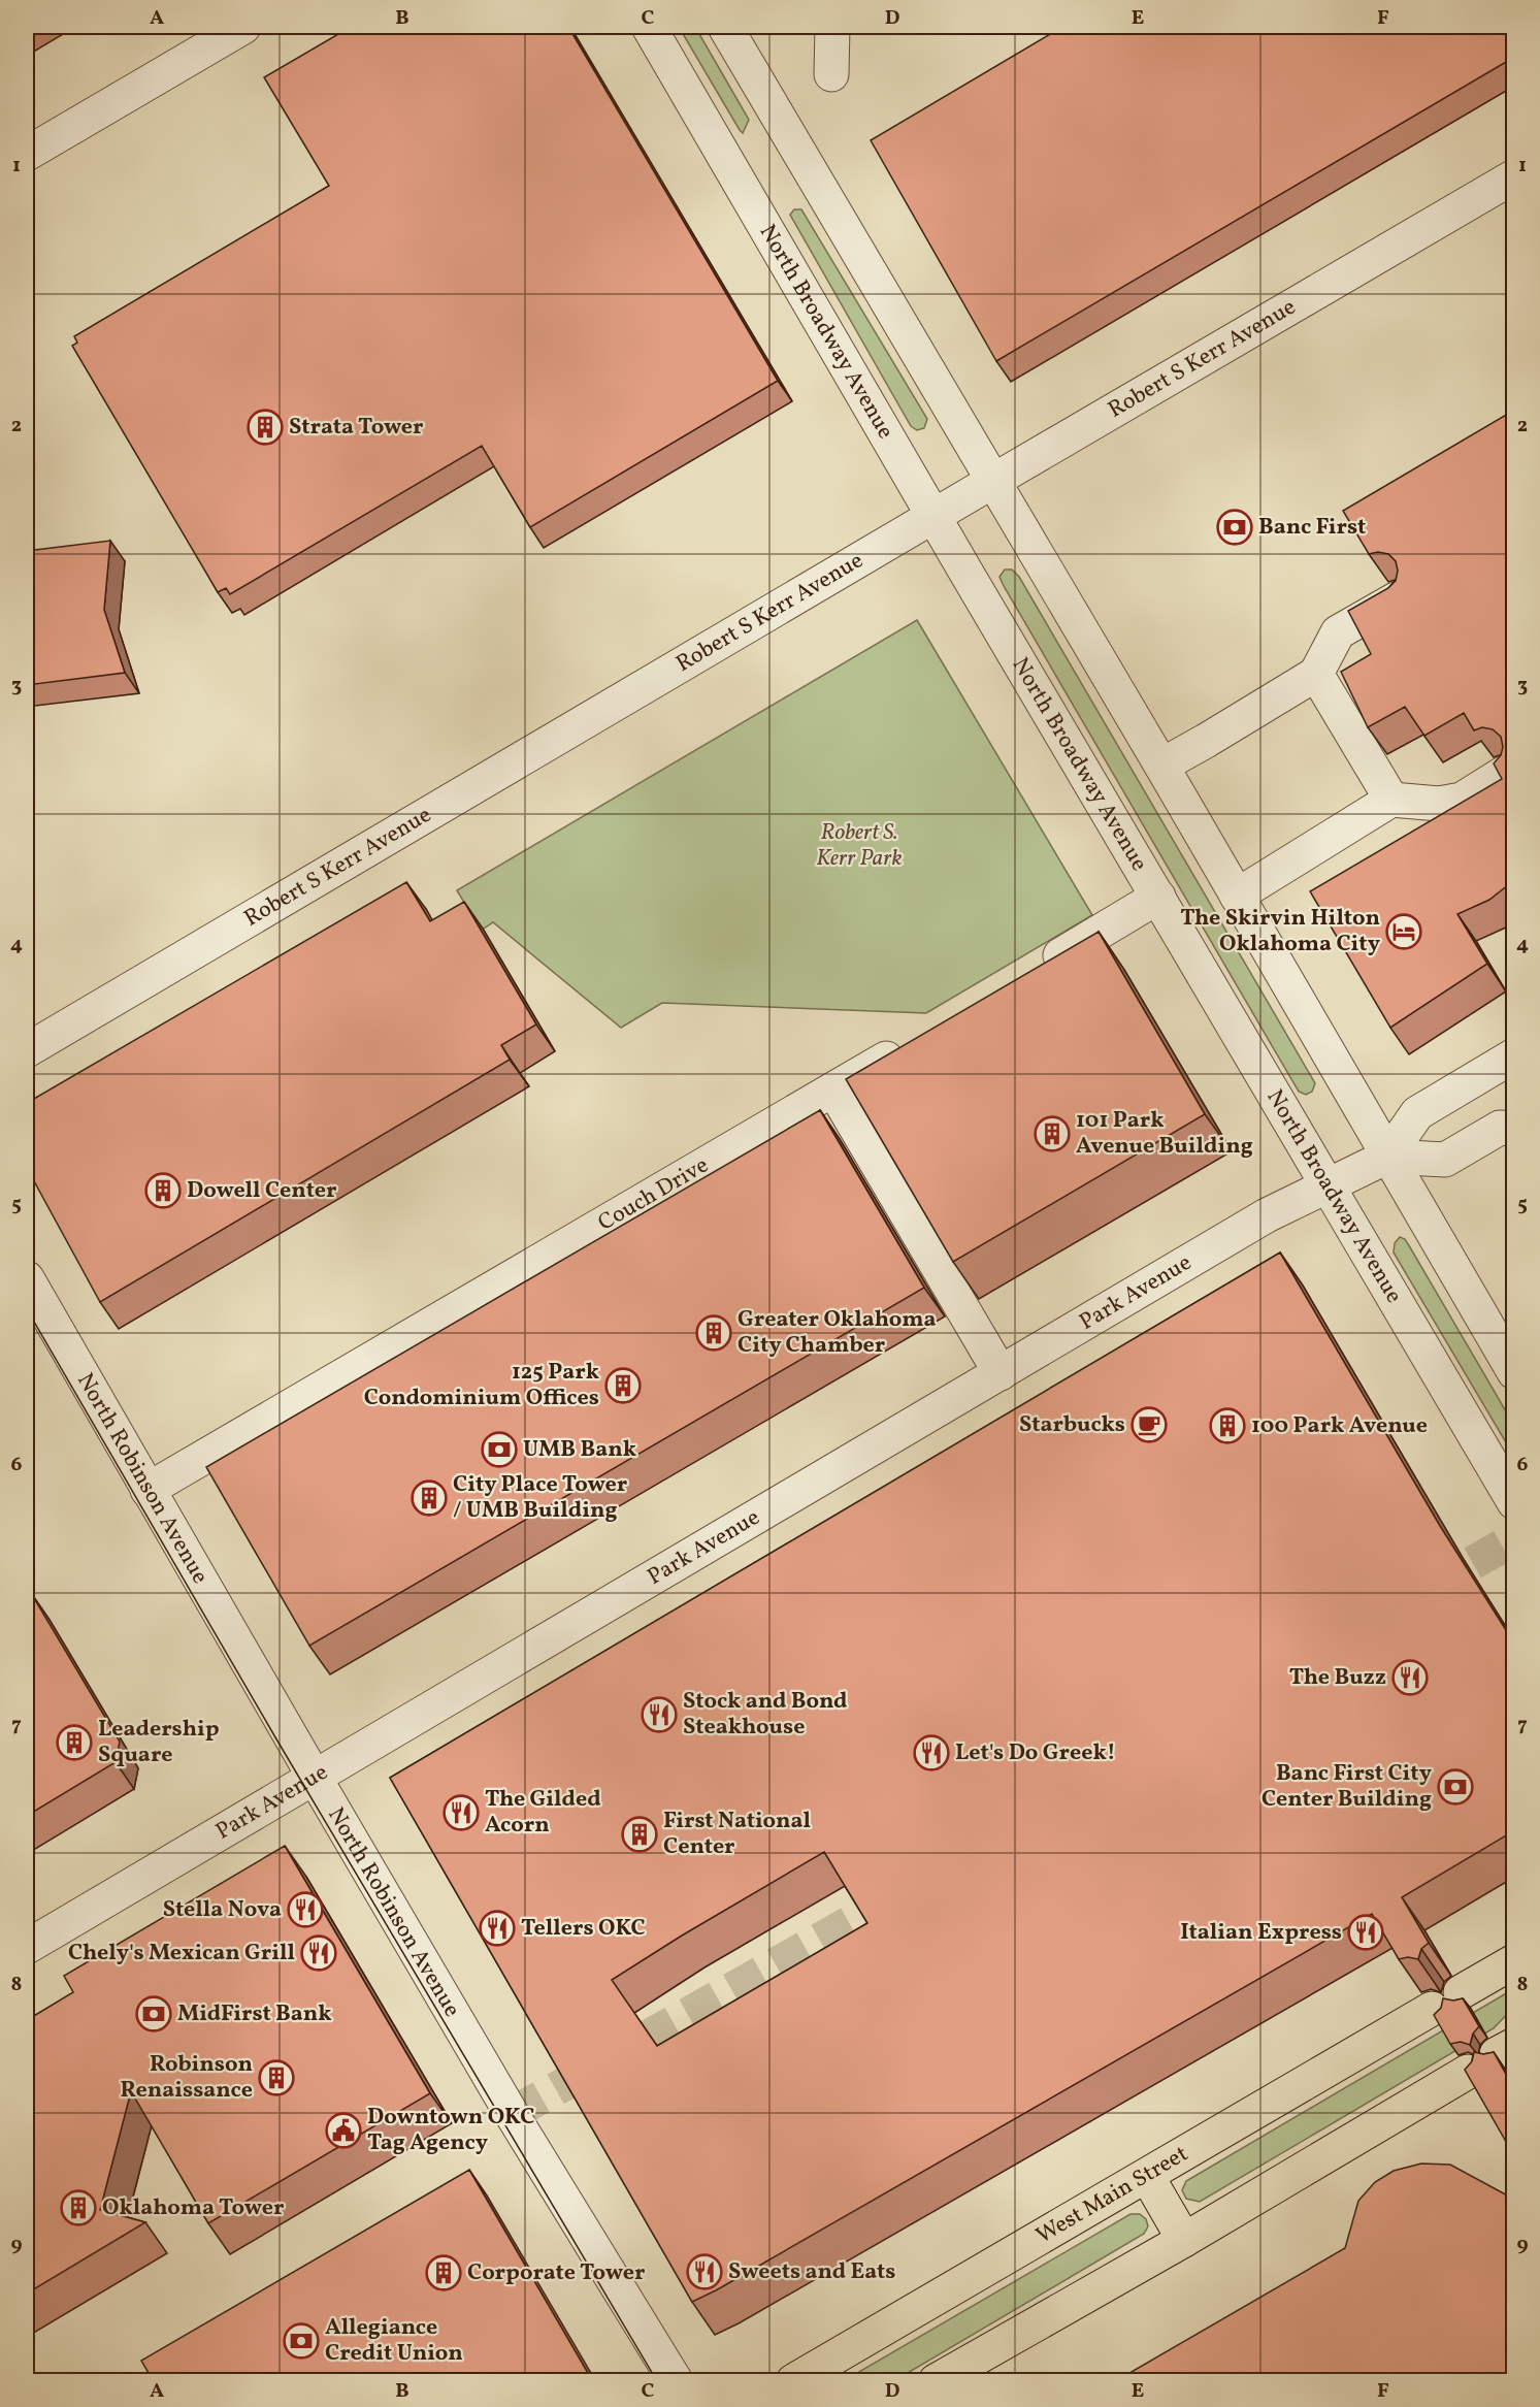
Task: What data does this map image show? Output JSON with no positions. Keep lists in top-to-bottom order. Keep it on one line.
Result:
{"streets":{"main road":["West Main Street"],"street":["North Broadway Avenue","Robert S Kerr Avenue","Couch Drive","Park Avenue","North Robinson Avenue"]},"crossings":[["North Broadway Avenue","Robert S Kerr Avenue"],["North Broadway Avenue","Park Avenue"],["Couch Drive","North Robinson Avenue"],["Park Avenue","North Robinson Avenue"]],"parks":["Robert S. Kerr Park"],"places":{"building":["Strata Tower","101 Park Avenue Building","Dowell Center","Greater Oklahoma City Chamber","125 Park Condominium Offices","100 Park Avenue","City Place Tower / UMB Building","Leadership Square","First National Center","Robinson Renaissance","Oklahoma Tower","Corporate Tower"],"bank":["Banc First","UMB Bank","Banc First City Center Building","MidFirst Bank","Allegiance Credit Union"],"hotel":["The Skirvin Hilton Oklahoma City"],"cafe":["Starbucks"],"restaurant":["The Buzz","Stock and Bond Steakhouse","Let's Do Greek!","The Gilded Acorn","Stella Nova","Tellers OKC","Italian Express","Chely's Mexican Grill","Sweets and Eats"],"public building":["Downtown OKC Tag Agency"]},"grid":{"columns":["A","B","C","D","E","F"],"rows":["1","2","3","4","5","6","7","8","9"]}}
